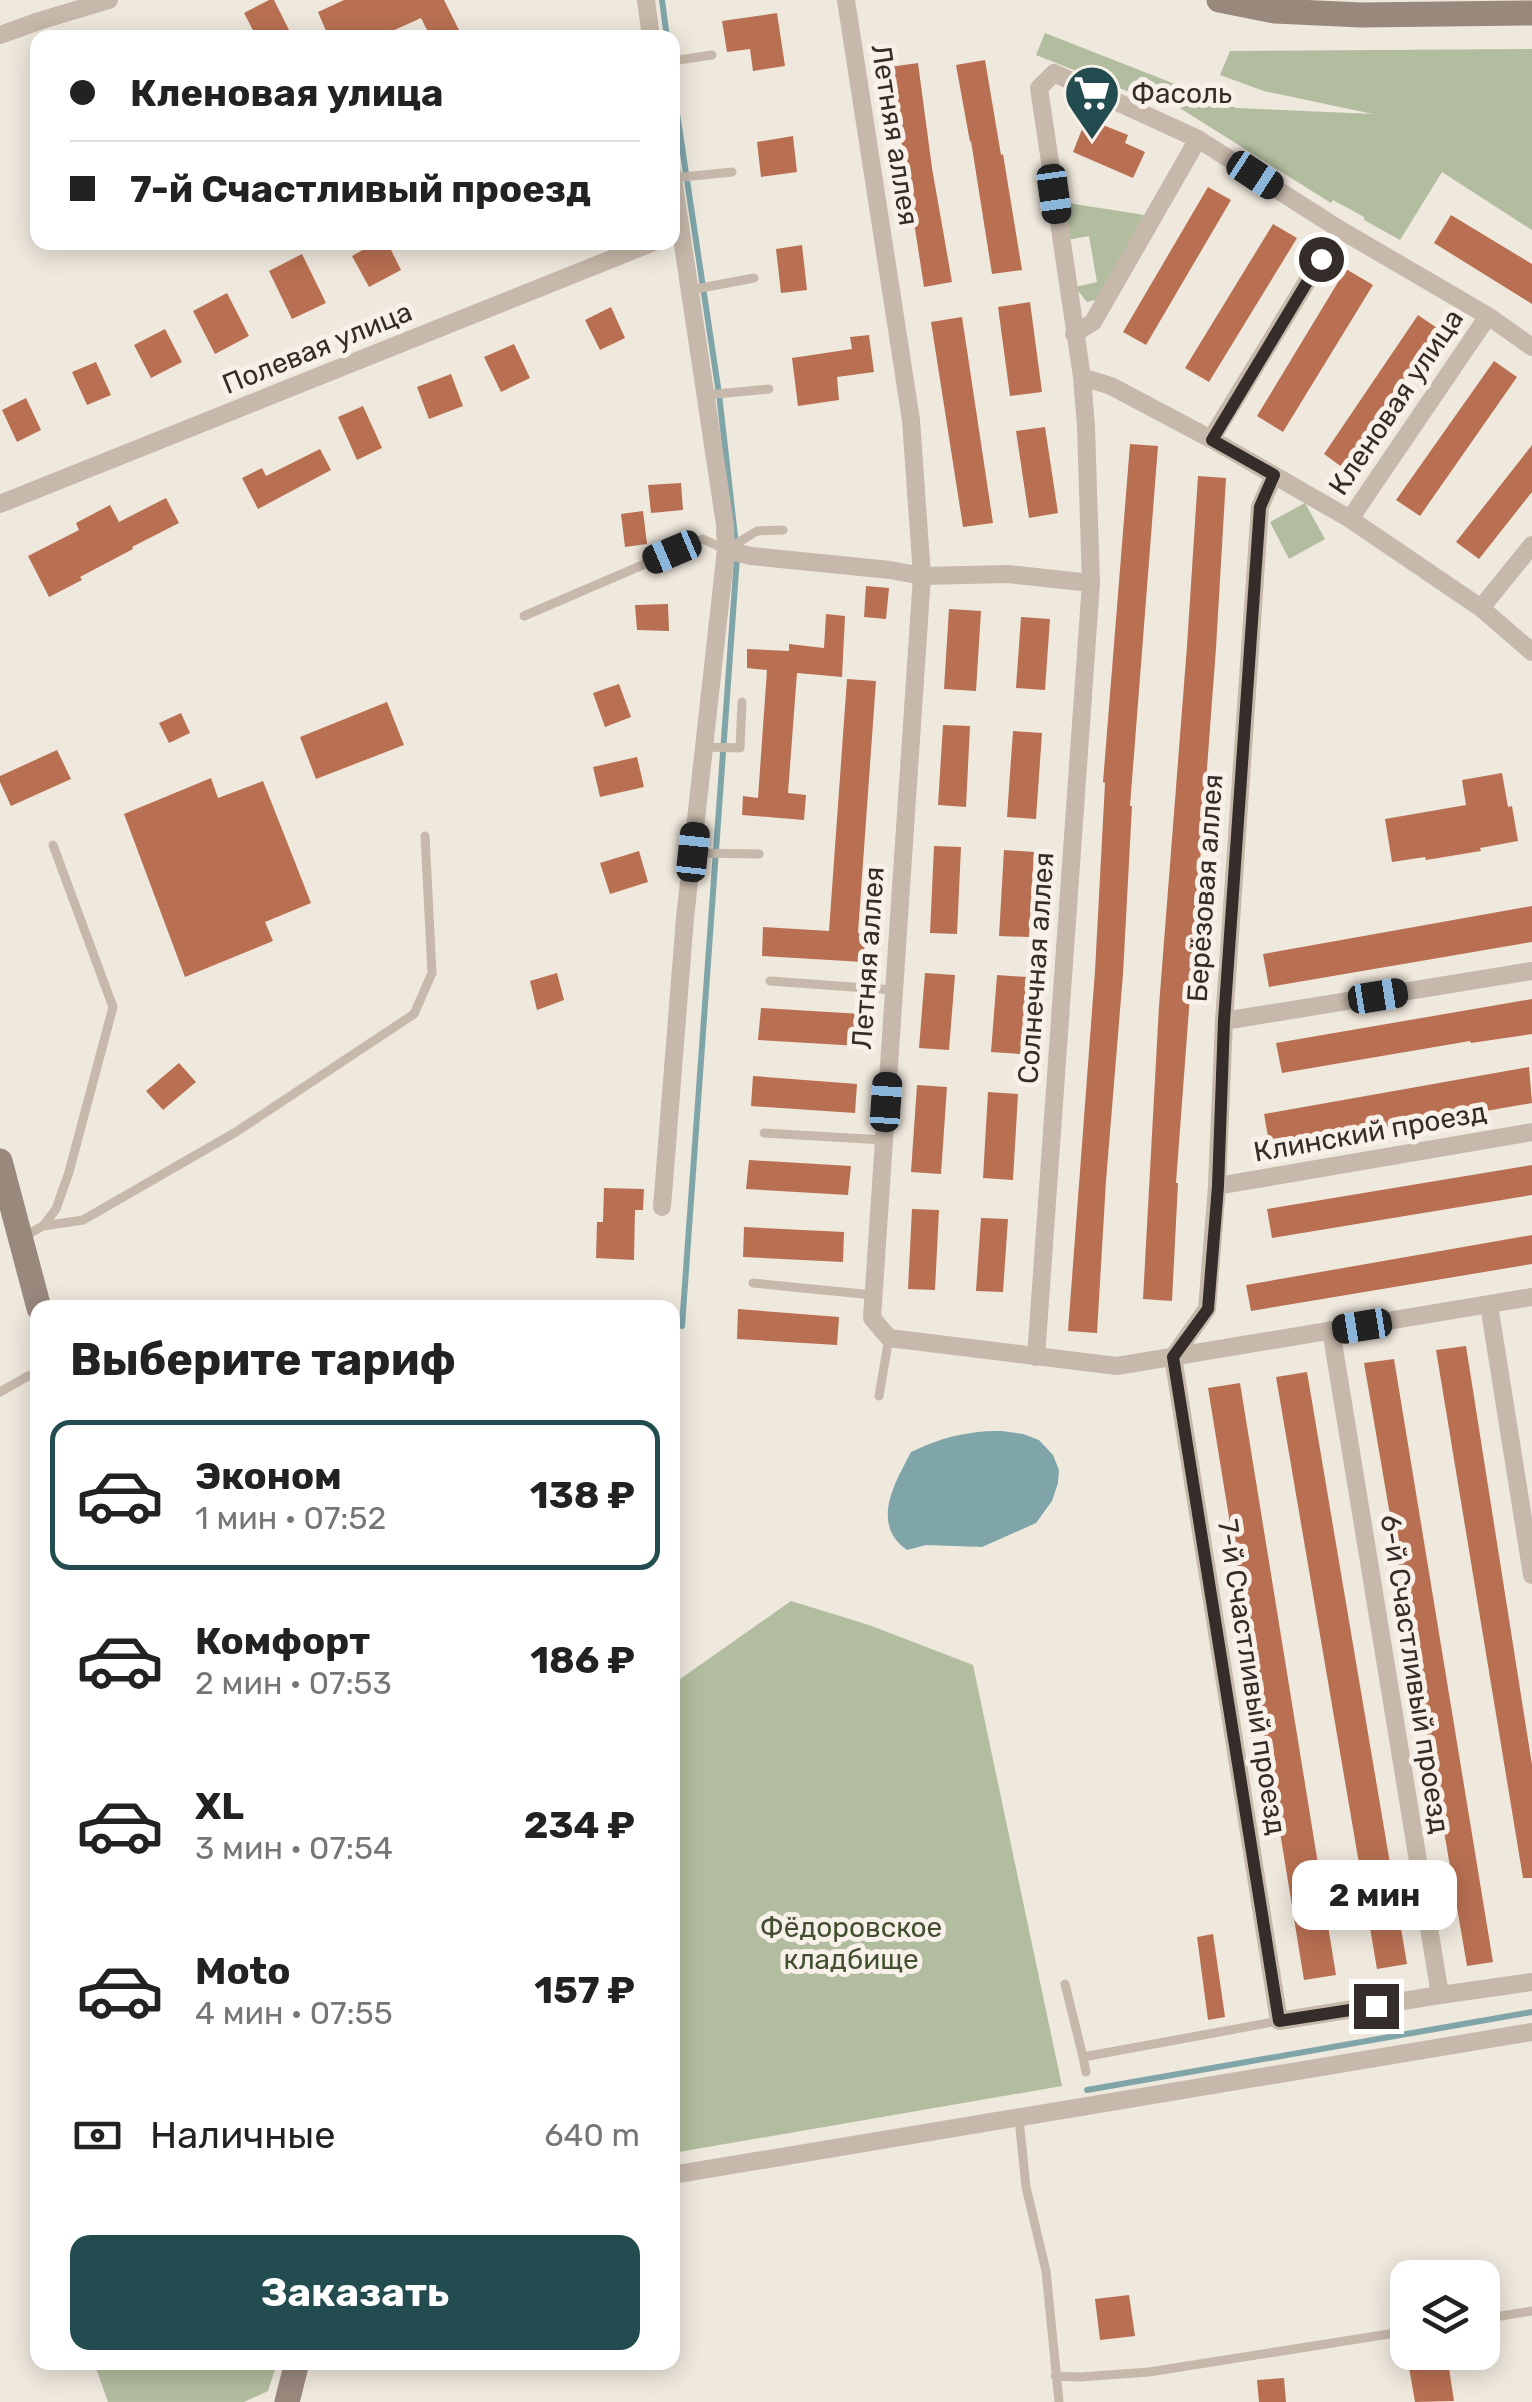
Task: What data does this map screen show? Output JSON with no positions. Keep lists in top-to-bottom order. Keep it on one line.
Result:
{"streets":{"street":["Летняя аллея","Полевая улица","Кленовая улица","Берёзовая аллея","Солнечная аллея","Клинский проезд","6-й Счастливый проезд","7-й Счастливый проезд"]},"crossings":[["Кленовая улица","Берёзовая аллея"],["Кленовая улица","Солнечная аллея"],["Берёзовая аллея","Клинский проезд"],["Берёзовая аллея","7-й Счастливый проезд"]],"parks":["Фёдоровское кладбище"],"places":{"supermarket":["Фасоль"]},"page":{"banner":["Кленовая улица","7-й Счастливый проезд"],"heading":"Выберите тариф","list":[{"name":"Эконом","note":"1 мин · 07:52","value":"138 ₽"},{"name":"Комфорт","note":"2 мин · 07:53","value":"186 ₽"},{"name":"XL","note":"3 мин · 07:54","value":"234 ₽"},{"name":"Moto","note":"4 мин · 07:55","value":"157 ₽"}],"bubble":"2 мин","pay":["Наличные","640 m"],"buttons":"Заказать"}}
